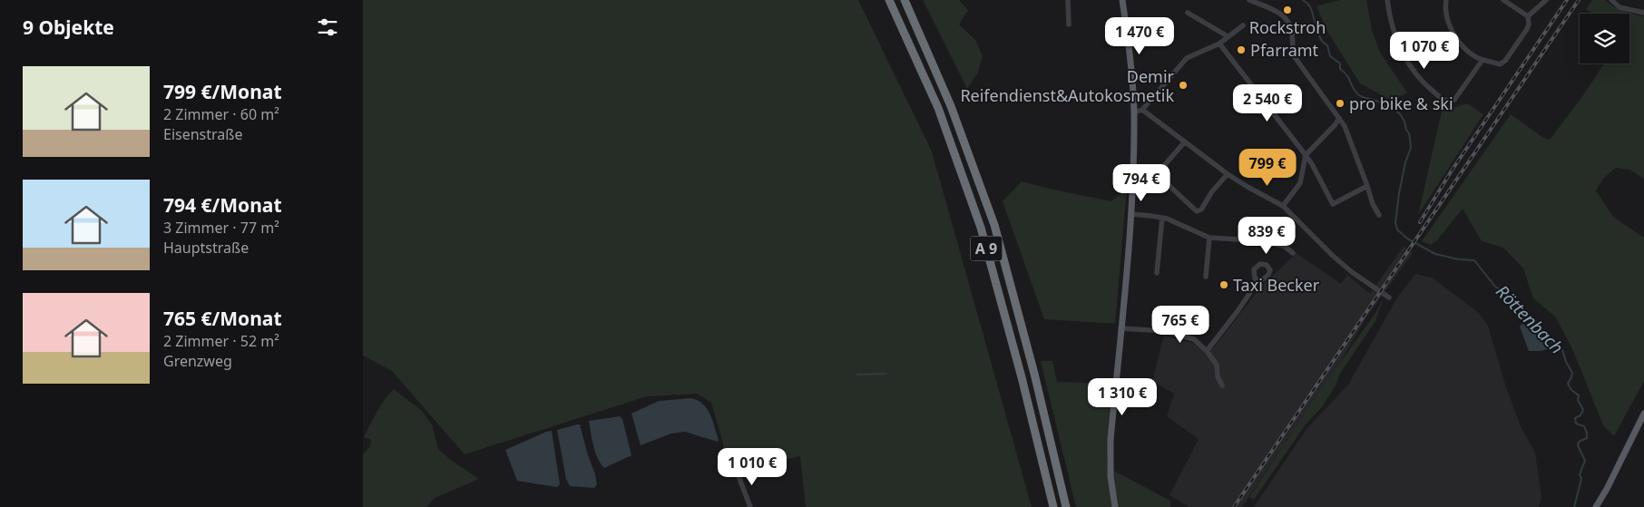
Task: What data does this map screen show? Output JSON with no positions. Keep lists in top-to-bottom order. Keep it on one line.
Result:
{"streets":{"highway":["A 9"]},"water":["Röttenbach"],"places":["Rockstroh","Pfarramt","Demir Reifendienst&Autokosmetik","pro bike & ski","Taxi Becker"],"page":{"heading":"9 Objekte","price":["1 470 €","1 070 €","2 540 €","799 €","794 €","839 €","765 €","1 310 €","1 010 €"],"list":[{"name":"799 €/Monat","note":"2 Zimmer · 60 m² · Eisenstraße"},{"name":"794 €/Monat","note":"3 Zimmer · 77 m² · Hauptstraße"},{"name":"765 €/Monat","note":"2 Zimmer · 52 m² · Grenzweg"}]}}
